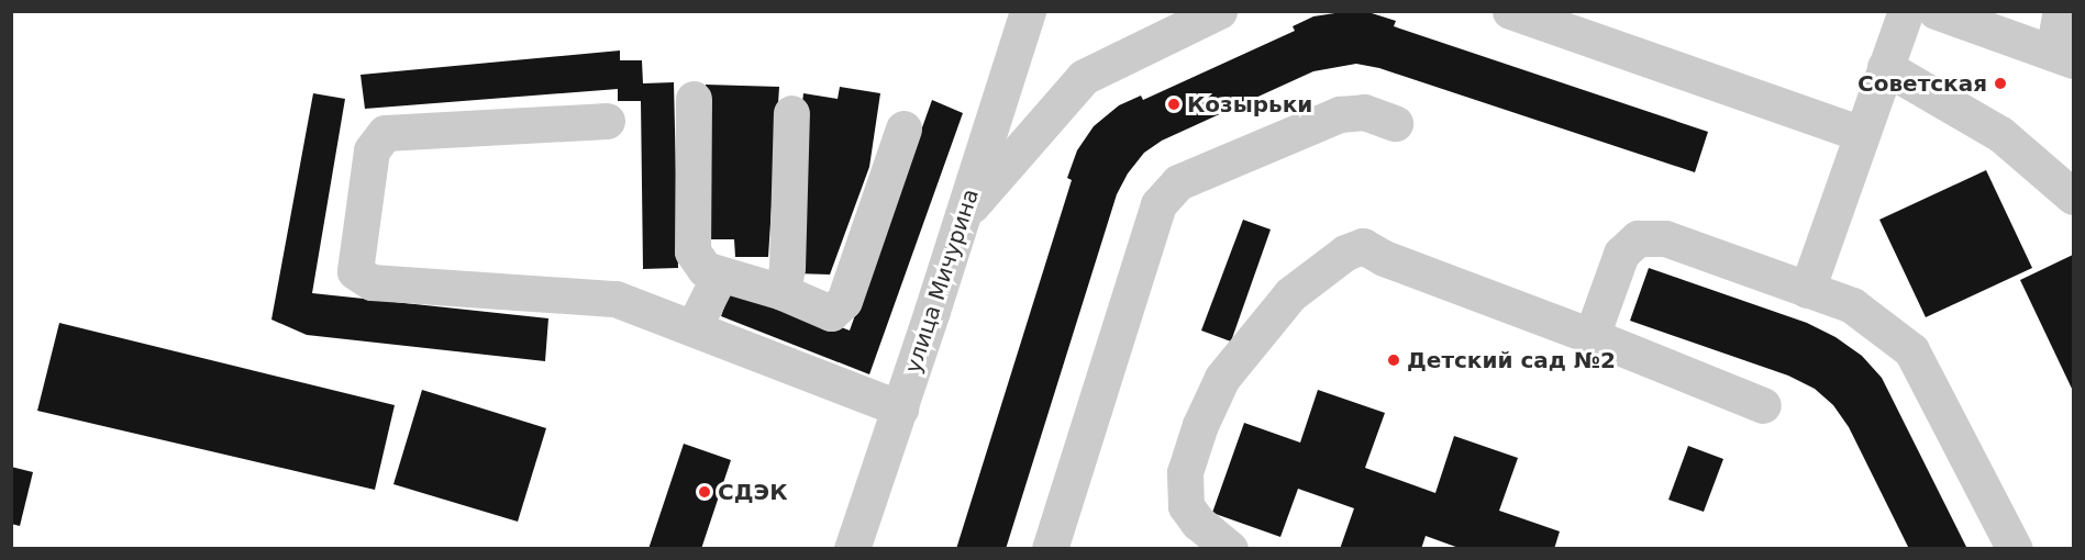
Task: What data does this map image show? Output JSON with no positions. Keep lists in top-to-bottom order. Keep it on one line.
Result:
{"streets":{"street":["улица Мичурина"]},"places":["Советская","Козырьки","Детский сад №2","СДЭК"]}
